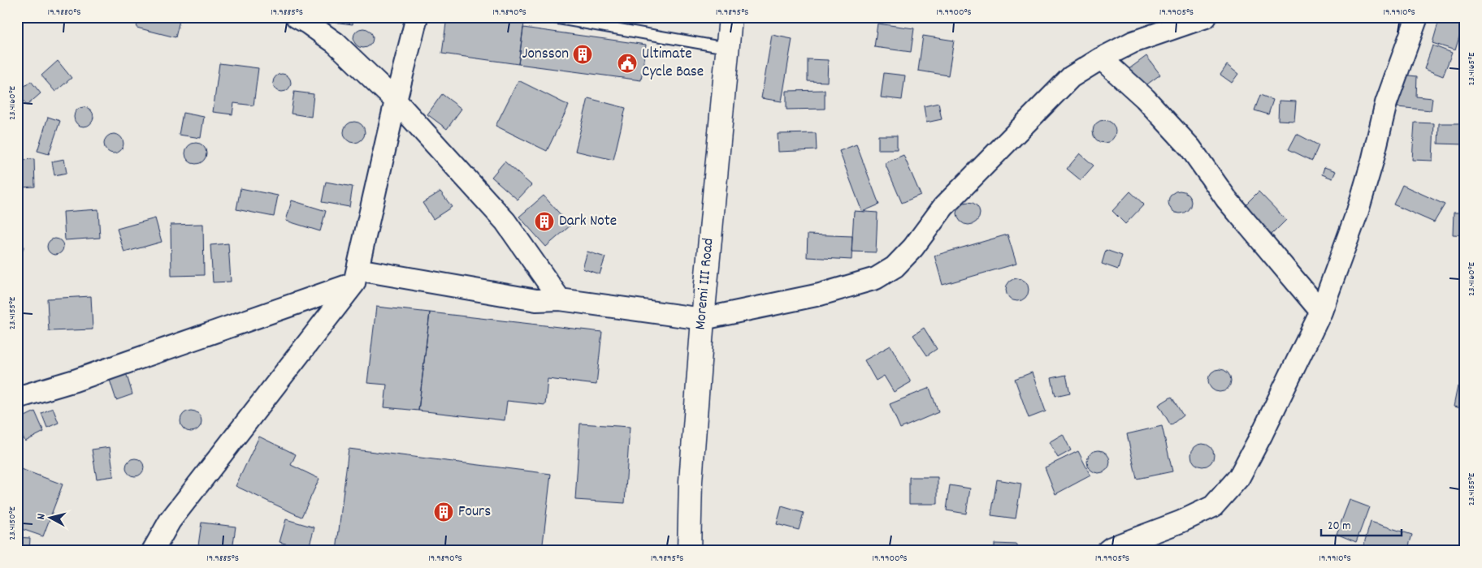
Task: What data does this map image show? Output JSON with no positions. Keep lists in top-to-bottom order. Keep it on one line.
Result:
{"streets":{"street":["Moremi III Road"]},"places":{"building":["Jonsson","Dark Note","Fours"],"public building":["Ultimate Cycle Base"]},"scale_bar":"20 m","north":"left","coordinates":["19.9880°S","19.9885°S","19.9890°S","19.9895°S","19.9900°S","19.9905°S","19.9910°S","23.4165°E","23.4160°E","23.4155°E","23.4150°E"]}
